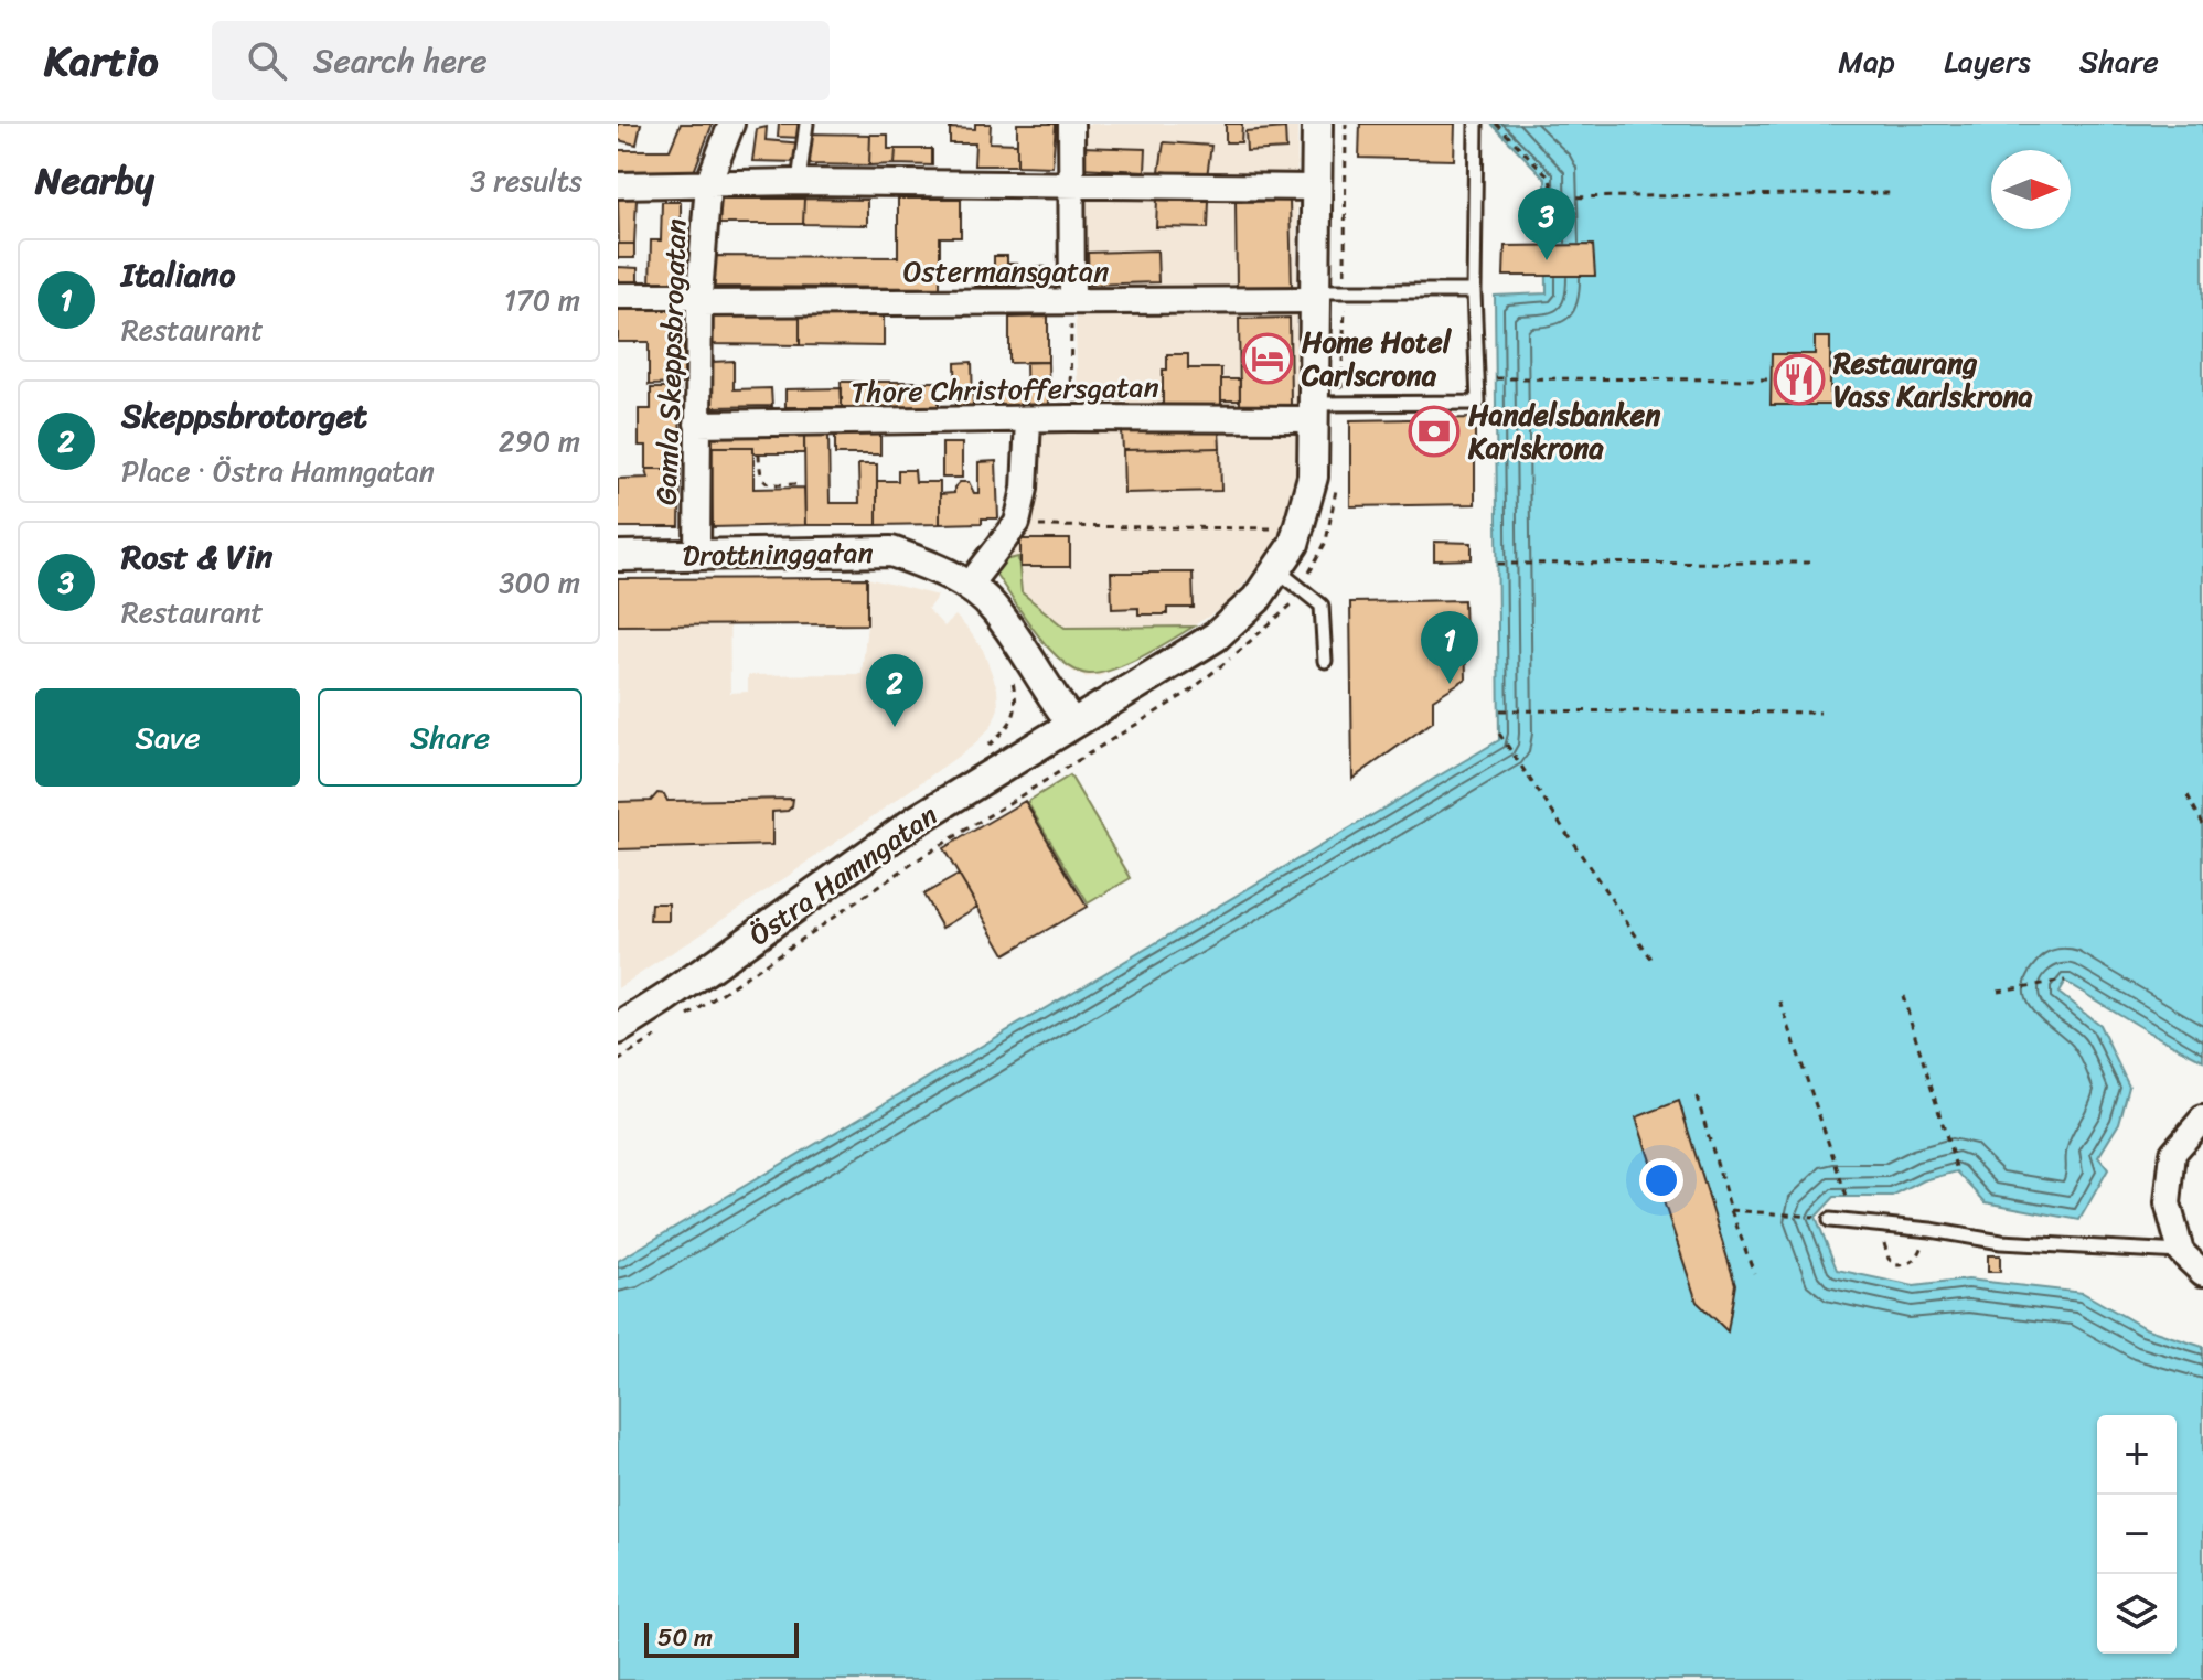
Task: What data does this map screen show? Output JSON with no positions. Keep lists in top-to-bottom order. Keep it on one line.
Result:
{"streets":{"street":["Ostermansgatan","Gamla Skeppsbrogatan","Thore Christoffersgatan","Drottninggatan","Östra Hamngatan"]},"crossings":[["Ostermansgatan","Gamla Skeppsbrogatan"],["Ostermansgatan","Östra Hamngatan"],["Gamla Skeppsbrogatan","Thore Christoffersgatan"],["Gamla Skeppsbrogatan","Drottninggatan"],["Thore Christoffersgatan","Östra Hamngatan"],["Drottninggatan","Östra Hamngatan"]],"places":{"hotel":["Home Hotel Carlscrona"],"restaurant":["Restaurang Vass Karlskrona"],"bank":["Handelsbanken Karlskrona"]},"scale_bar":"50 m","north":"right","page":{"header":"Kartio","search":"Search here","nav":["Map","Layers","Share"],"heading":["Nearby","3 results"],"pins":["3","1","2"],"list":[{"mark":"1","name":"Italiano","note":"Restaurant","value":"170 m"},{"mark":"2","name":"Skeppsbrotorget","note":"Place · Östra Hamngatan","value":"290 m"},{"mark":"3","name":"Rost & Vin","note":"Restaurant","value":"300 m"}],"buttons":["Save","Share"],"map_buttons":["+","−"],"scale":"50 m"}}
